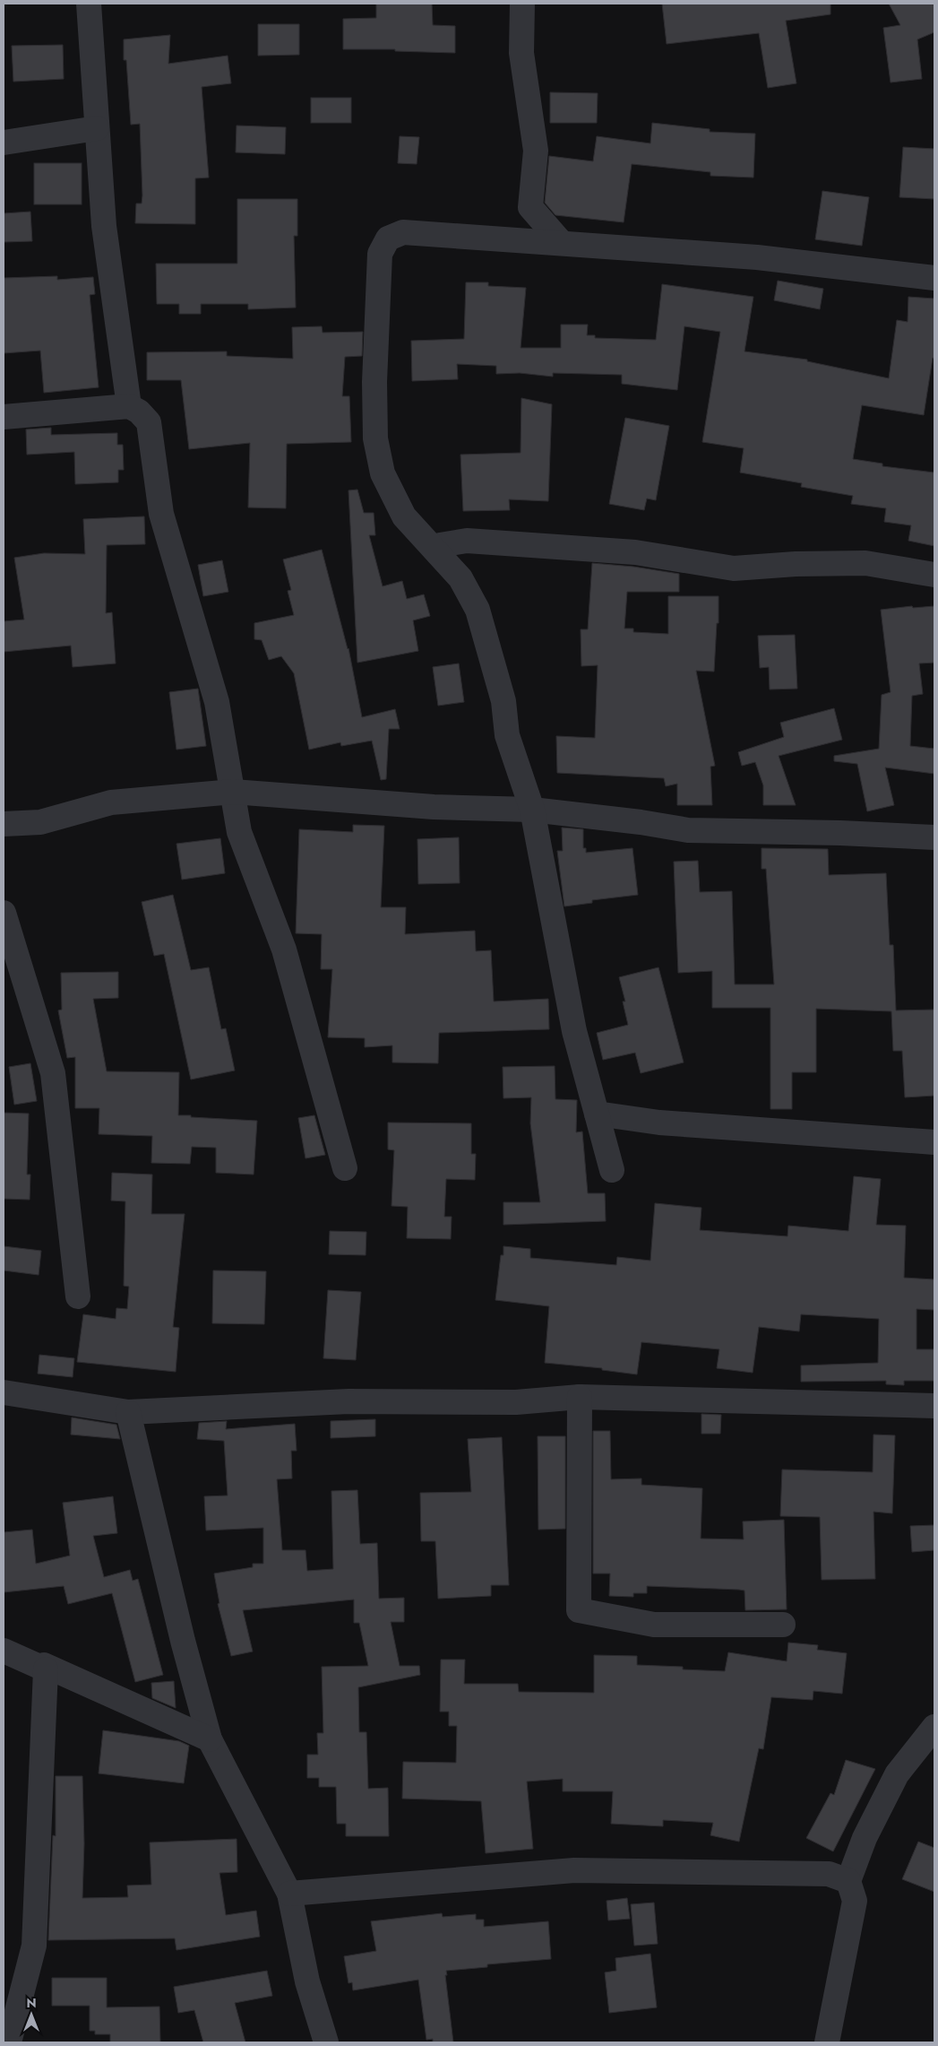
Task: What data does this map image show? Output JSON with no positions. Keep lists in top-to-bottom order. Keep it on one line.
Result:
{"north":"top"}
